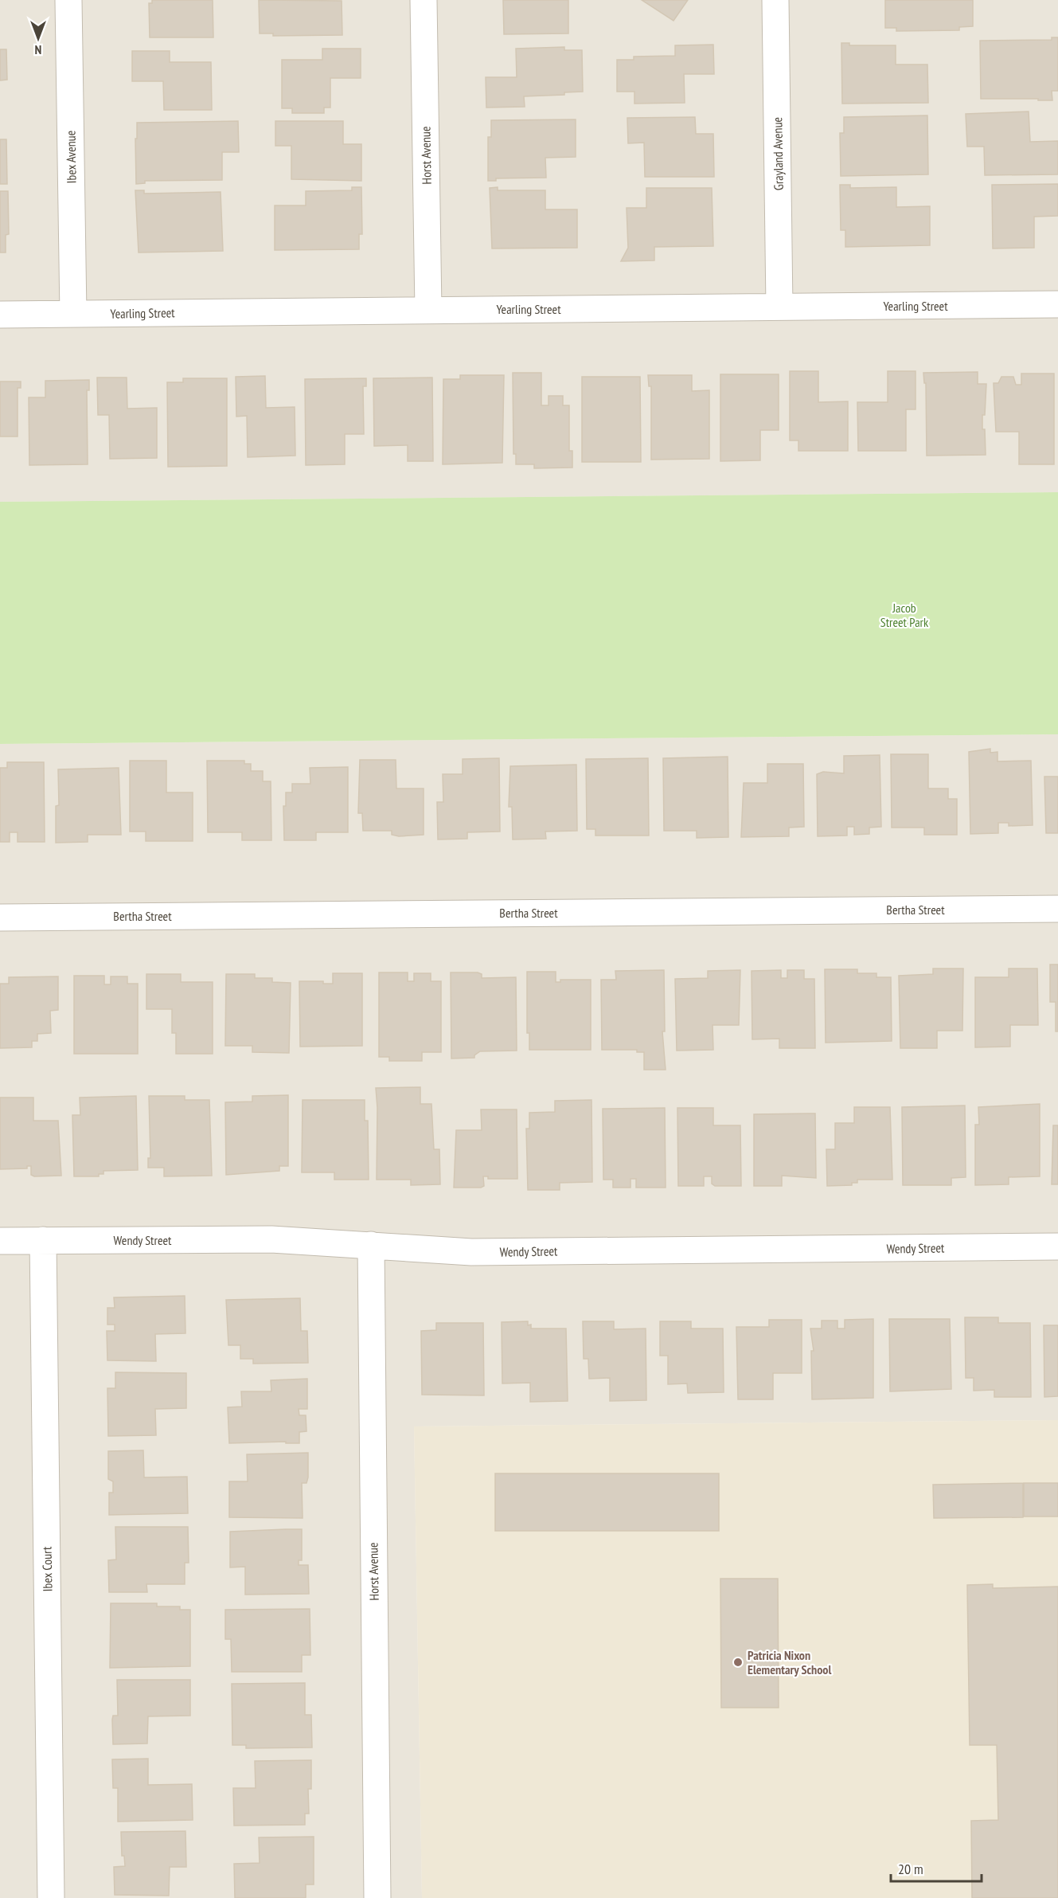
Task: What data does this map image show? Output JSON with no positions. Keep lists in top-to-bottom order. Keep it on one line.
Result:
{"streets":{"street":["Grayland Avenue","Horst Avenue","Ibex Avenue","Yearling Street","Bertha Street","Wendy Street","Ibex Court"]},"crossings":[["Grayland Avenue","Yearling Street"],["Horst Avenue","Yearling Street"],["Horst Avenue","Wendy Street"],["Ibex Avenue","Yearling Street"],["Wendy Street","Ibex Court"]],"parks":["Jacob Street Park"],"places":["Patricia Nixon Elementary School"],"scale_bar":"20 m","north":"bottom"}
